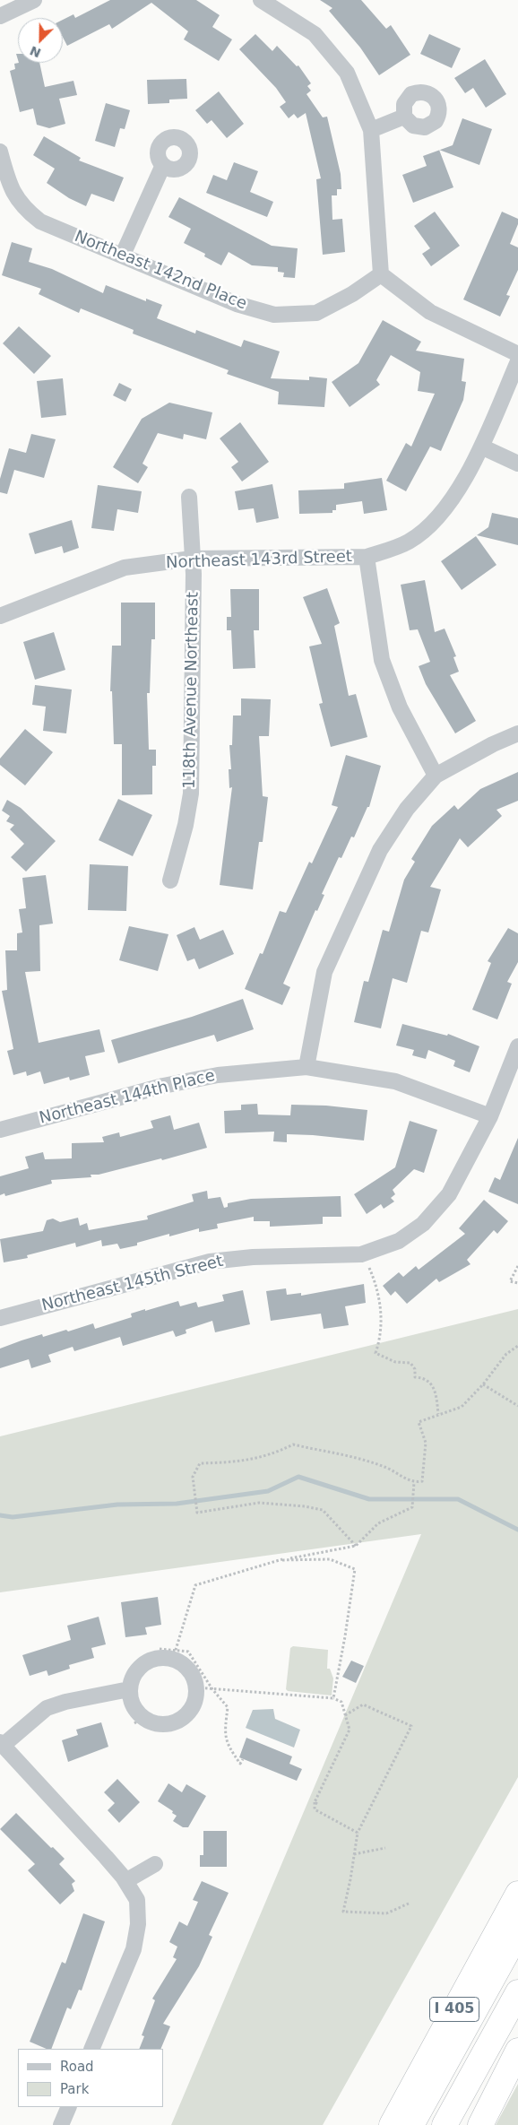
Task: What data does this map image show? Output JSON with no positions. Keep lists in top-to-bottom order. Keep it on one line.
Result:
{"streets":{"highway":["I 405"],"street":["Northeast 142nd Place","Northeast 143rd Street","118th Avenue Northeast","Northeast 144th Place","Northeast 145th Street"]},"crossings":[["Northeast 143rd Street","118th Avenue Northeast"],["Northeast 144th Place","Northeast 145th Street"]],"legend":["Road","Park"],"north":"bottom left"}
